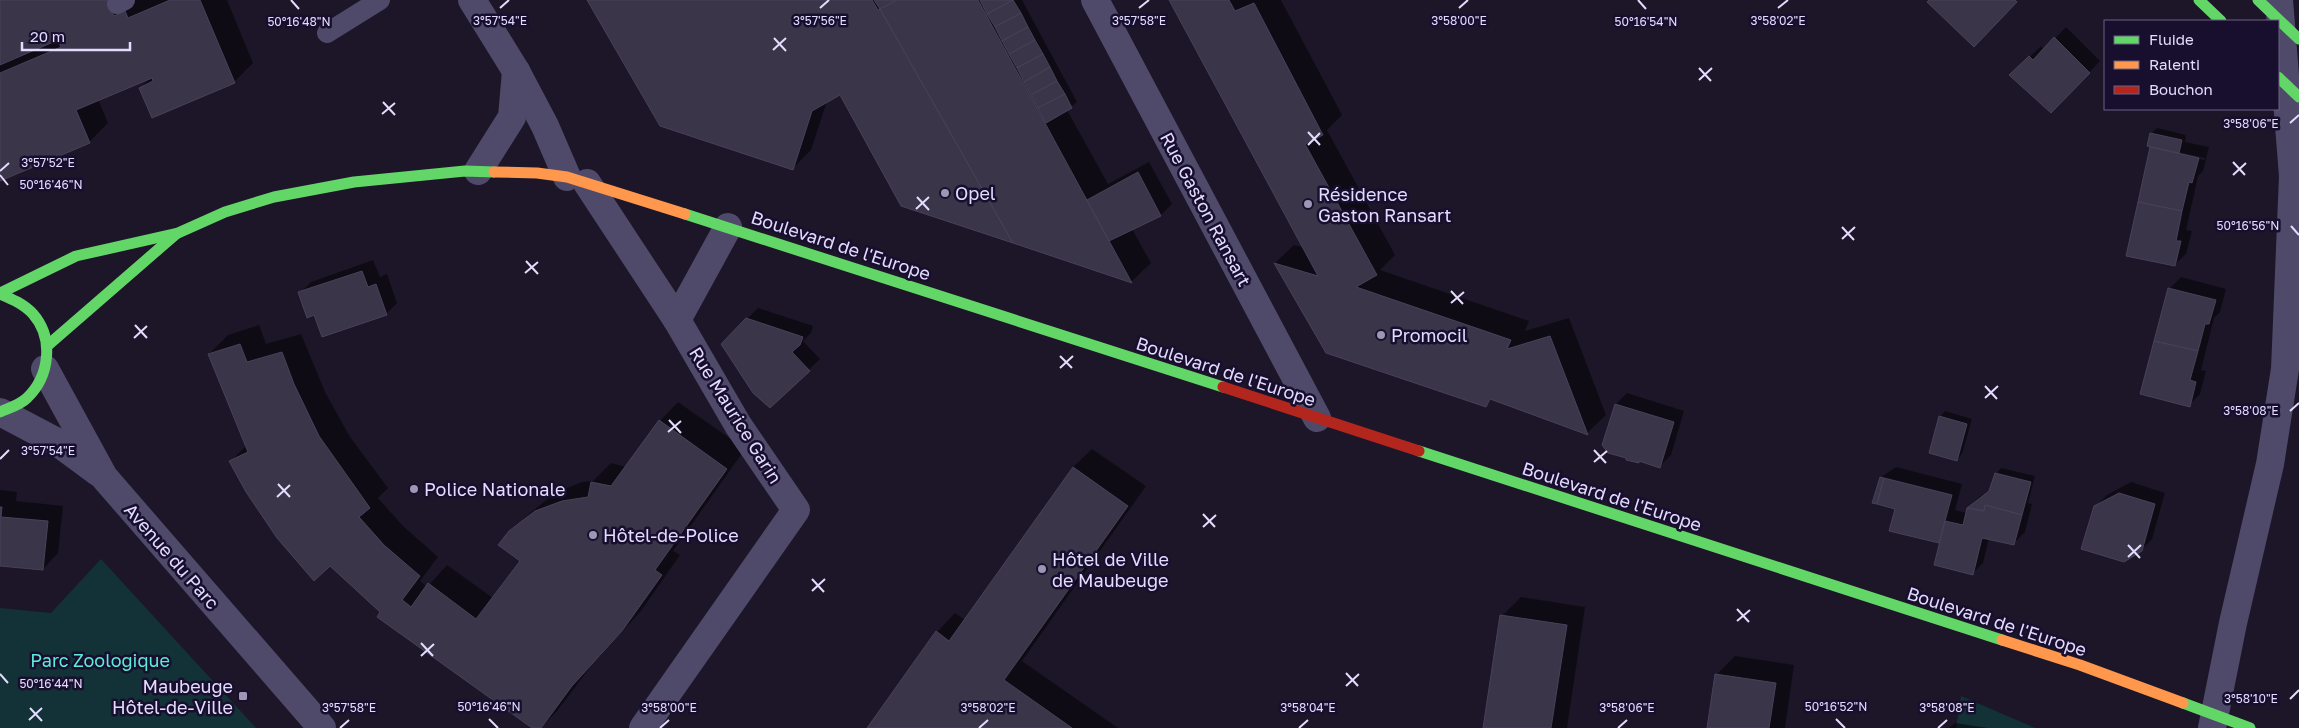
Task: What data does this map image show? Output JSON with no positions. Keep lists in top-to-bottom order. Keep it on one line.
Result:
{"streets":{"main road":["Boulevard de l'Europe"],"street":["Rue Gaston Ransart","Rue Maurice Garin","Avenue du Parc"]},"crossings":[["Rue Gaston Ransart","Boulevard de l'Europe"],["Boulevard de l'Europe","Rue Maurice Garin"],["Boulevard de l'Europe","Avenue du Parc"]],"parks":["Parc Zoologique"],"places":{"other":["Opel","Résidence Gaston Ransart","Promocil","Police Nationale","Hôtel-de-Police","Hôtel de Ville de Maubeuge"],"transit":["Maubeuge Hôtel-de-Ville"]},"legend":["Fluide","Ralenti","Bouchon"],"scale_bar":"20 m","coordinates":["3°57'54\"E","3°57'56\"E","3°57'58\"E","3°58'00\"E","3°58'02\"E","50°16'48\"N","50°16'54\"N","3°58'06\"E","3°57'52\"E","50°16'46\"N","50°16'56\"N","3°58'08\"E","50°16'44\"N","3°58'10\"E","50°16'52\"N","3°58'04\"E"]}
